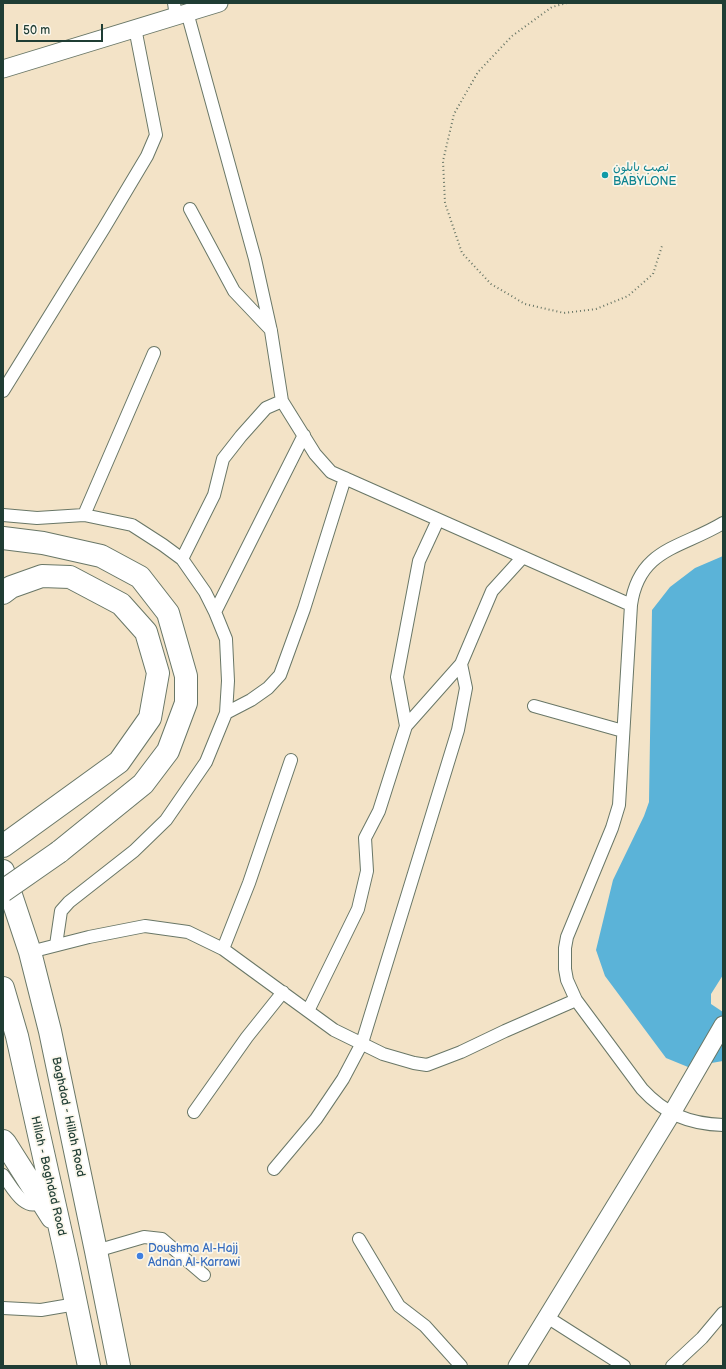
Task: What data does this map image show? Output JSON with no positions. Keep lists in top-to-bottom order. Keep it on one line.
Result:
{"streets":{"highway":["Baghdad - Hillah Road","Hillah - Baghdad Road"]},"places":["نصب بابلون BABYLONE","Doushma Al-Hajj Adnan Al-Karrawi"],"scale_bar":"50 m"}
